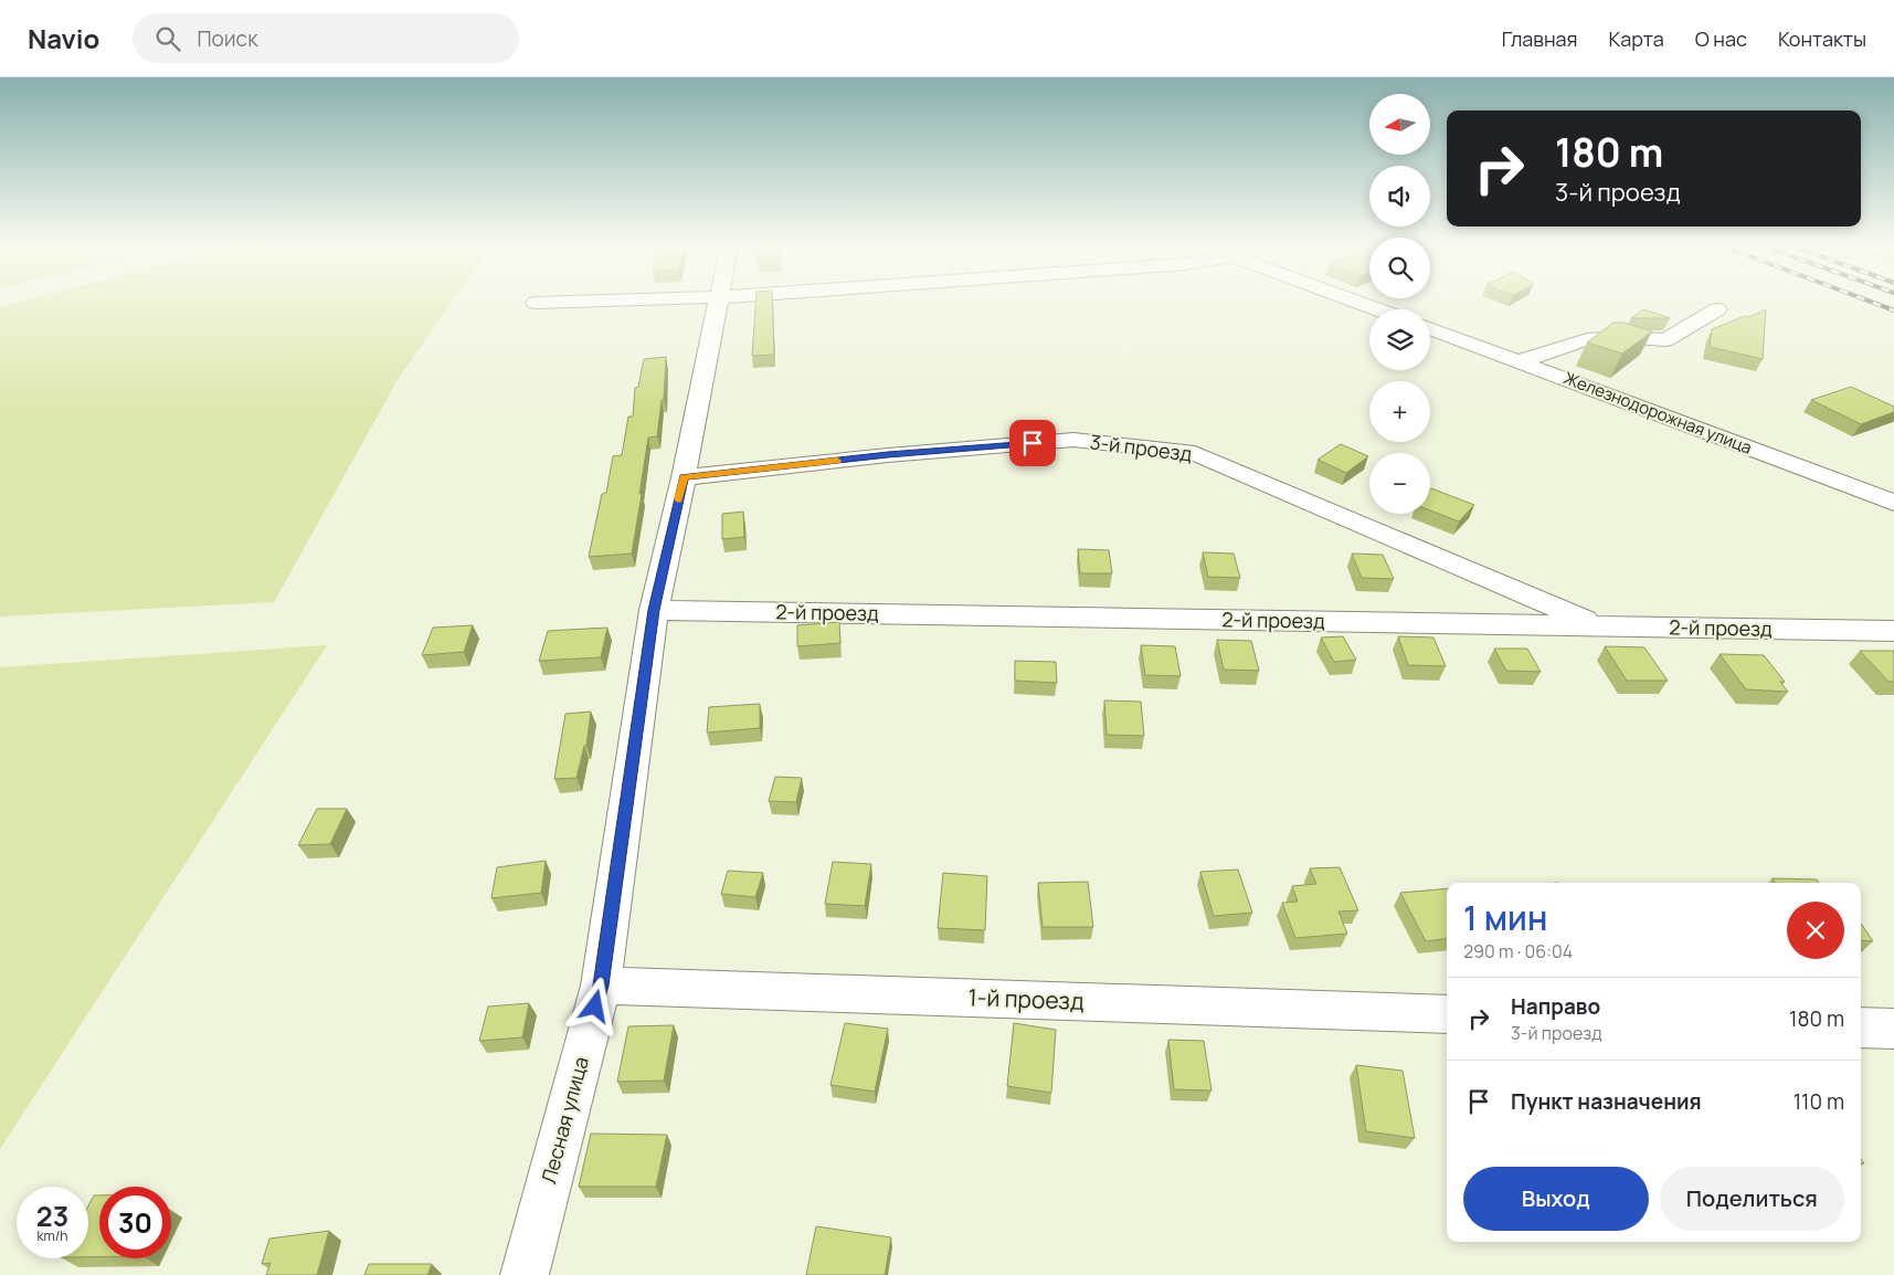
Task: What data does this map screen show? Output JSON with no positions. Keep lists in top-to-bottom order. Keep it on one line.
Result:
{"streets":{"street":["Железнодорожная улица","3-й проезд","2-й проезд","1-й проезд","Лесная улица"]},"crossings":[["3-й проезд","2-й проезд"],["3-й проезд","Лесная улица"],["2-й проезд","Лесная улица"],["1-й проезд","Лесная улица"]],"north":"left","page":{"header":"Navio","search":"Поиск","nav":["Главная","Карта","О нас","Контакты"],"map_buttons":["+","−"],"turn":["180 m","3-й проезд"],"heading":["1 мин","290 m · 06:04"],"list":[{"name":"Направо","note":"3-й проезд","value":"180 m"},{"name":"Пункт назначения","value":"110 m"}],"buttons":["Выход","Поделиться"],"speed":"23 km/h","limit":"30"}}
